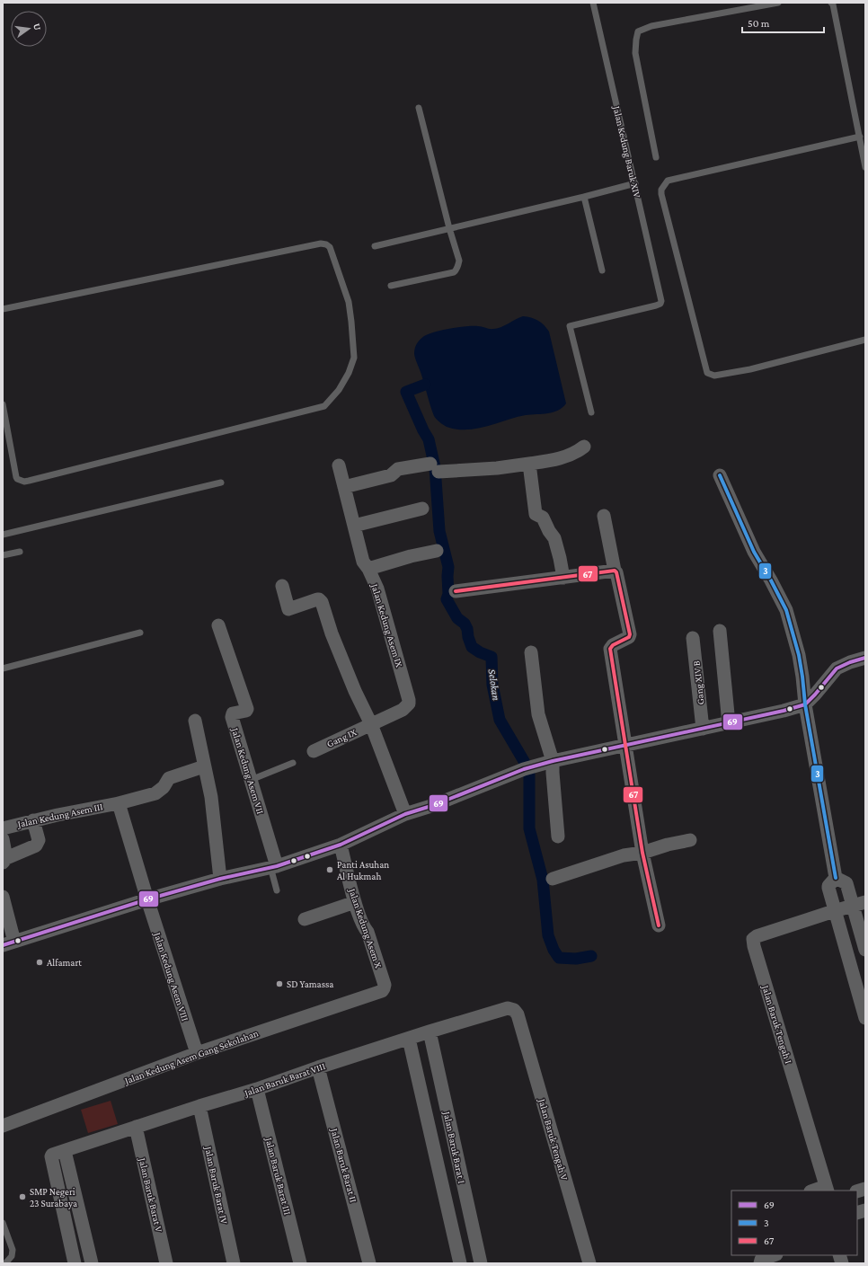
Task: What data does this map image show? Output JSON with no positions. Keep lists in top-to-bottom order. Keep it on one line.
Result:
{"streets":{"street":["Jalan Kedung Asem IX","Gang XIV B","Gang IX","Jalan Kedung Asem VII","Jalan Kedung Asem III","Jalan Kedung Asem X","Jalan Kedung Asem VIII","Jalan Baruk Tengah I","Jalan Kedung Asem Gang Sekolahan","Jalan Baruk Barat VIII","Jalan Baruk Tengah V","Jalan Baruk Barat I","Jalan Baruk Barat II","Jalan Baruk Barat III","Jalan Baruk Barat IV","Jalan Baruk Barat V"],"lane":["Jalan Kedung Baruk XIV"]},"crossings":[["Jalan Kedung Asem IX","Gang IX"],["Jalan Kedung Asem III","Jalan Kedung Asem VIII"],["Jalan Kedung Asem X","Jalan Kedung Asem Gang Sekolahan"],["Jalan Kedung Asem VIII","Jalan Kedung Asem Gang Sekolahan"],["Jalan Baruk Barat VIII","Jalan Baruk Tengah V"],["Jalan Baruk Barat VIII","Jalan Baruk Barat I"],["Jalan Baruk Barat VIII","Jalan Baruk Barat II"],["Jalan Baruk Barat VIII","Jalan Baruk Barat III"],["Jalan Baruk Barat VIII","Jalan Baruk Barat IV"],["Jalan Baruk Barat VIII","Jalan Baruk Barat V"]],"water":["Selokan"],"places":["Panti Asuhan Al Hukmah","Alfamart","SD Yamassa","SMP Negeri 23 Surabaya"],"lines":["transit line 3","transit line 67","transit line 69"],"legend":["69","3","67"],"scale_bar":"50 m","north":"right"}
